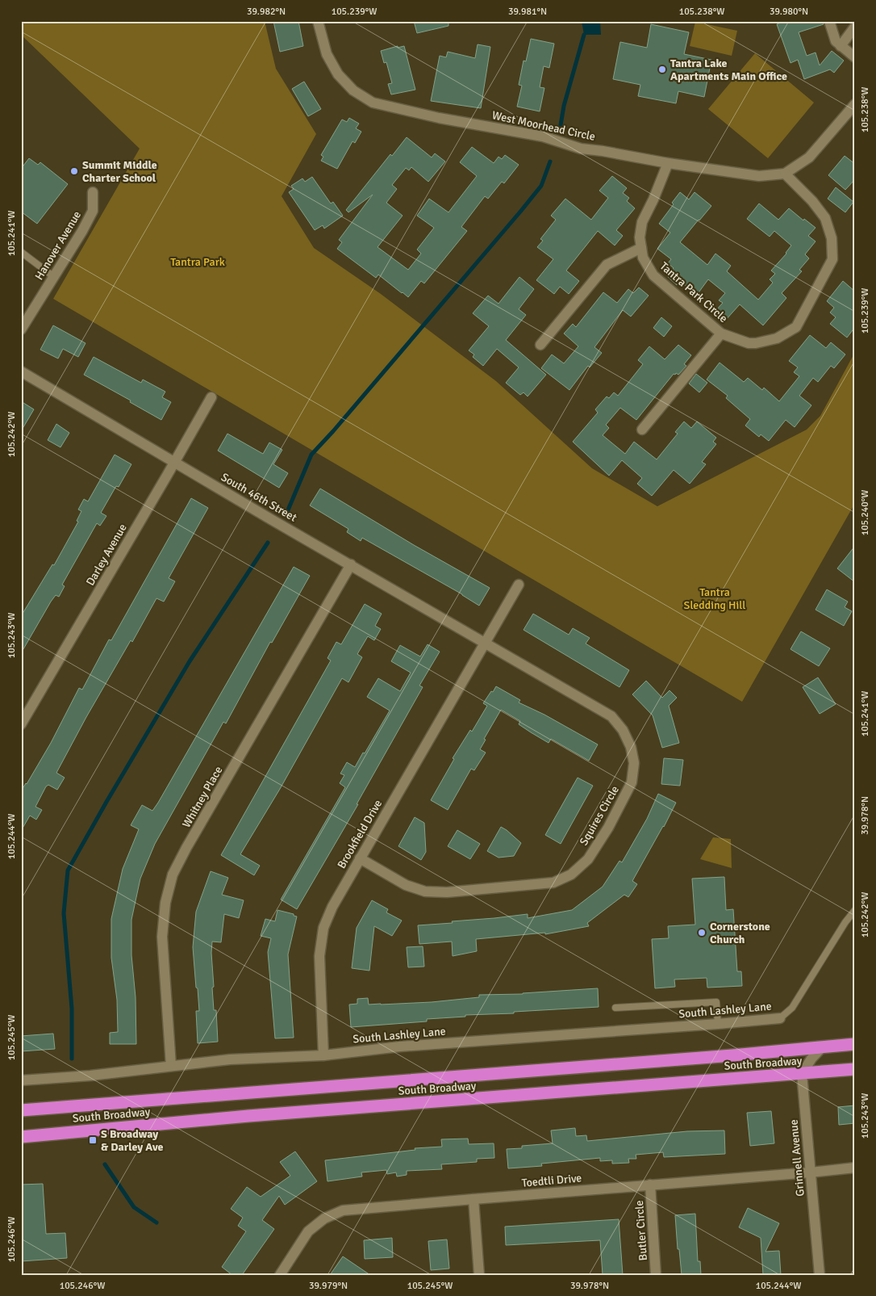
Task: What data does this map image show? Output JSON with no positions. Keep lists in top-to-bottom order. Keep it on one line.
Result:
{"streets":{"highway":["South Broadway"],"street":["West Moorhead Circle","Hanover Avenue","Tantra Park Circle","South 46th Street","Darley Avenue","Whitney Place","Squires Circle","Brookfield Drive","South Lashley Lane","Grinnell Avenue","Toedtli Drive","Butler Circle"]},"crossings":[["West Moorhead Circle","Tantra Park Circle"],["South 46th Street","Darley Avenue"],["South 46th Street","Whitney Place"],["South 46th Street","Squires Circle"],["South 46th Street","Brookfield Drive"],["Whitney Place","South Lashley Lane"],["Squires Circle","Brookfield Drive"],["Brookfield Drive","South Lashley Lane"],["South Broadway","Grinnell Avenue"],["Grinnell Avenue","Toedtli Drive"],["Toedtli Drive","Butler Circle"]],"parks":["Tantra Park","Tantra Sledding Hill"],"places":{"other":["Tantra Lake Apartments Main Office","Summit Middle Charter School","Cornerstone Church"],"transit":["S Broadway & Darley Ave"]},"coordinates":["39.982°N","105.239°W","39.981°N","105.238°W","39.980°N","105.241°W","105.242°W","105.240°W","105.243°W","39.978°N","105.244°W","105.245°W","105.246°W","39.979°N"]}
